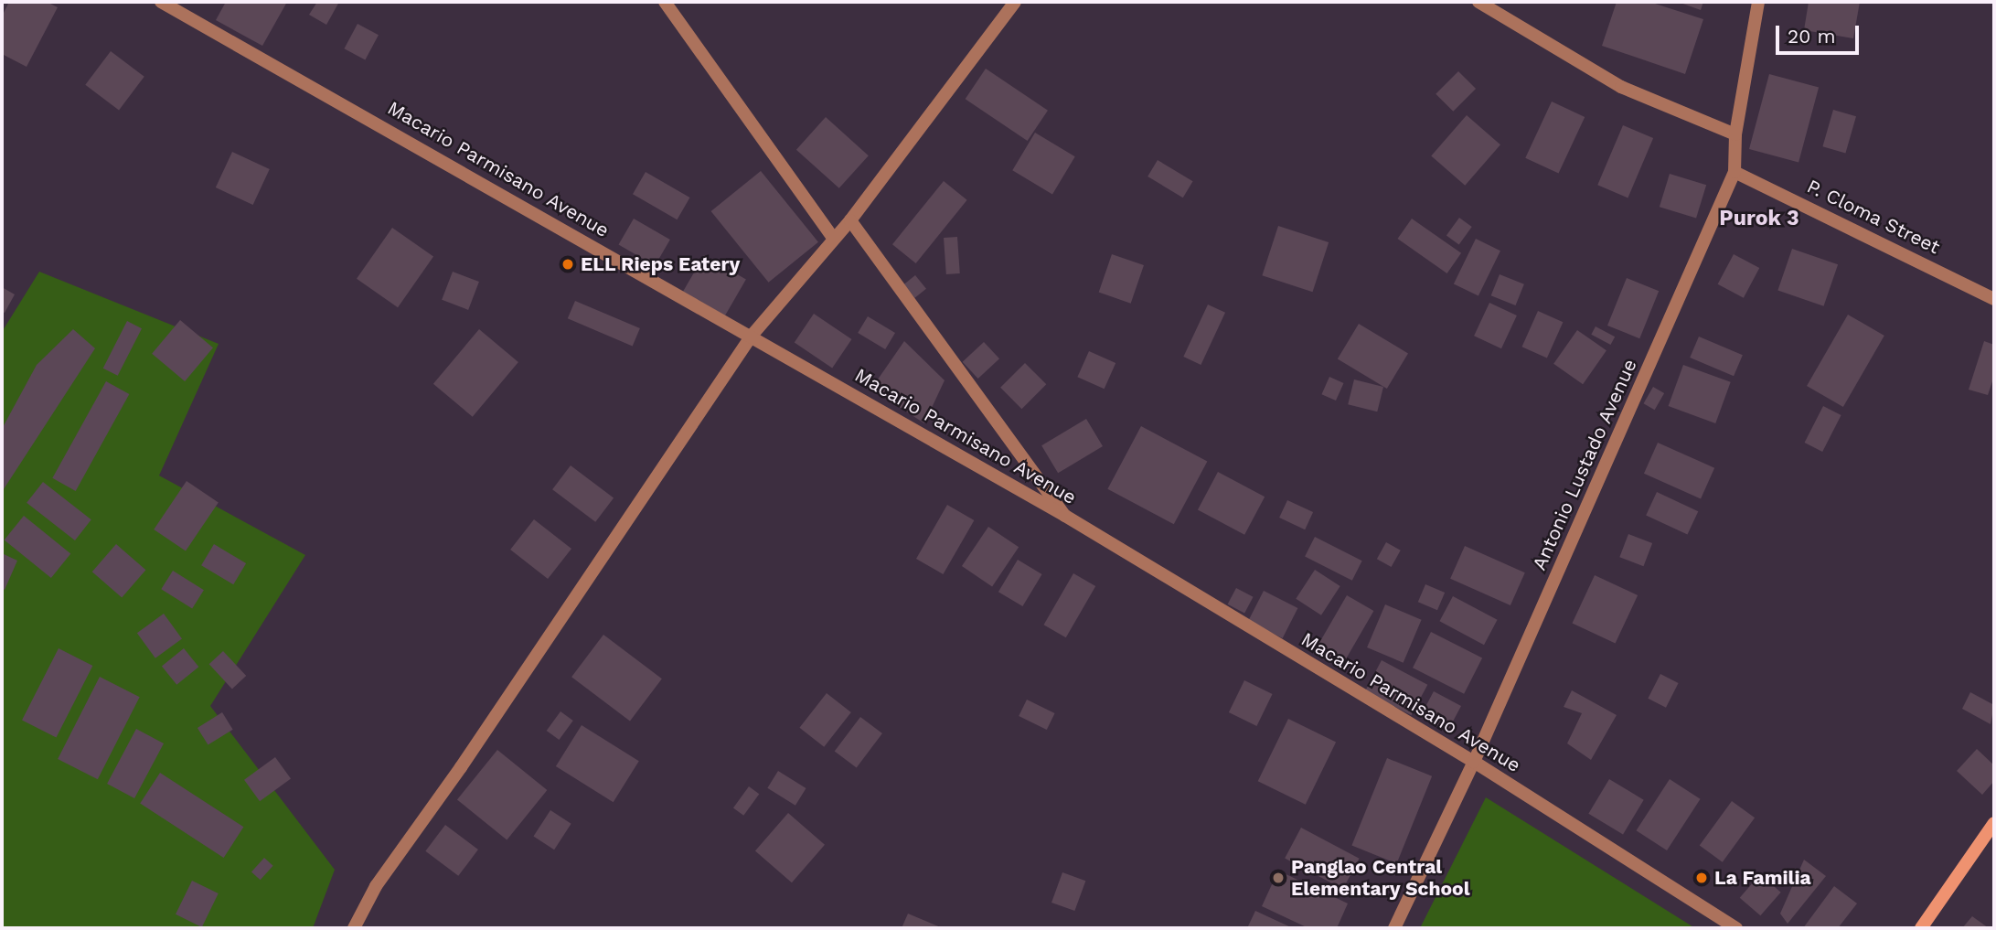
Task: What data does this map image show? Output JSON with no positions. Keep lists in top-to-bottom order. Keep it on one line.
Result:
{"streets":{"street":["Macario Parmisano Avenue","P. Cloma Street","Antonio Lustado Avenue"]},"crossings":[["Macario Parmisano Avenue","Antonio Lustado Avenue"],["P. Cloma Street","Antonio Lustado Avenue"]],"districts":["Purok 3"],"places":["ELL Rieps Eatery","Panglao Central Elementary School","La Familia"],"scale_bar":"20 m"}
